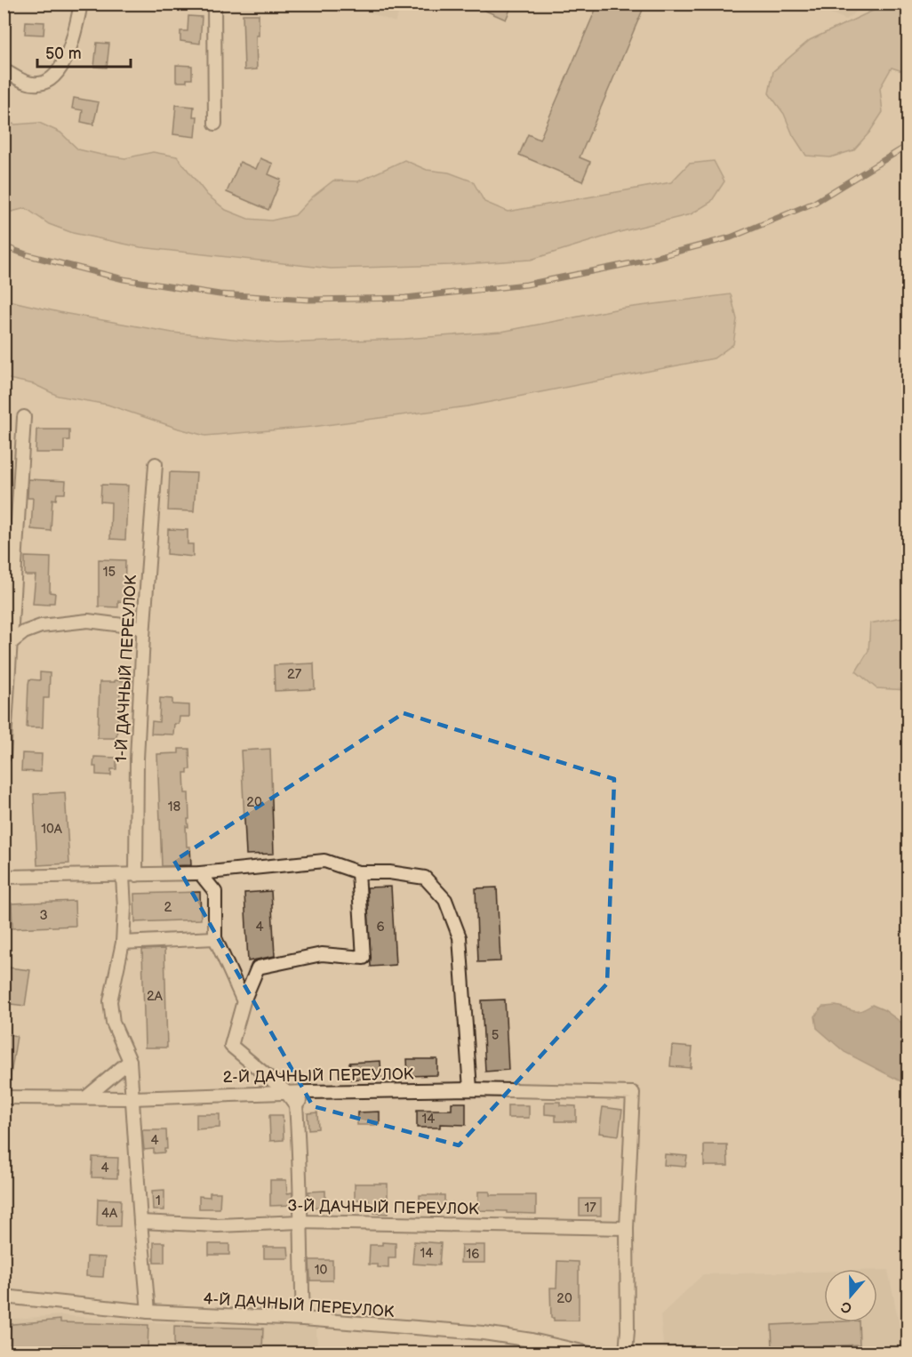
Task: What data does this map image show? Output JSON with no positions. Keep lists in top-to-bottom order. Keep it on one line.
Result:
{"streets":{"street":["1-Й ДАЧНЫЙ ПЕРЕУЛОК","2-Й ДАЧНЫЙ ПЕРЕУЛОК","3-Й ДАЧНЫЙ ПЕРЕУЛОК","4-Й ДАЧНЫЙ ПЕРЕУЛОК"]},"crossings":[["2-Й ДАЧНЫЙ ПЕРЕУЛОК","3-Й ДАЧНЫЙ ПЕРЕУЛОК"]],"house_numbers":["15","27","20","18","10А","2","3","4","6","2А","5","14","4","4","1","17","4А","14","16","10","20"],"scale_bar":"50 m","north":"bottom"}
